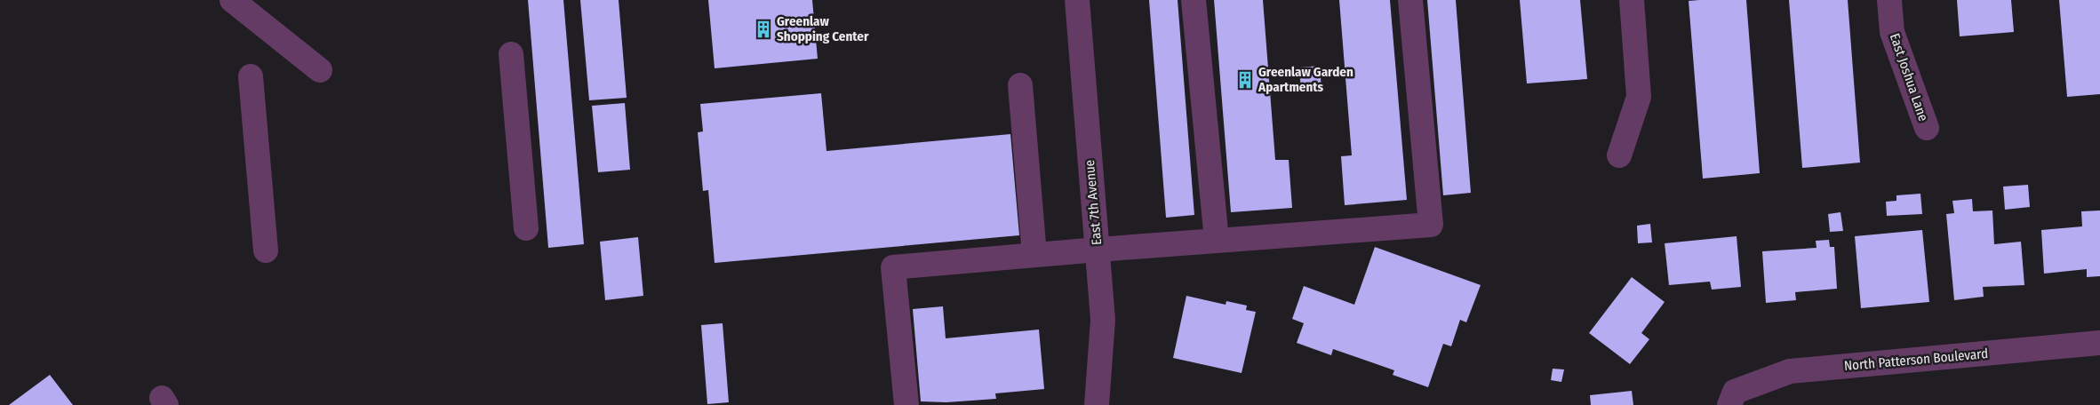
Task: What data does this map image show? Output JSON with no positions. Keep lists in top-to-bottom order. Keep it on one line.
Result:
{"streets":{"street":["East Joshua Lane","East 7th Avenue","North Patterson Boulevard"]},"places":{"building":["Greenlaw Shopping Center","Greenlaw Garden Apartments"]}}
